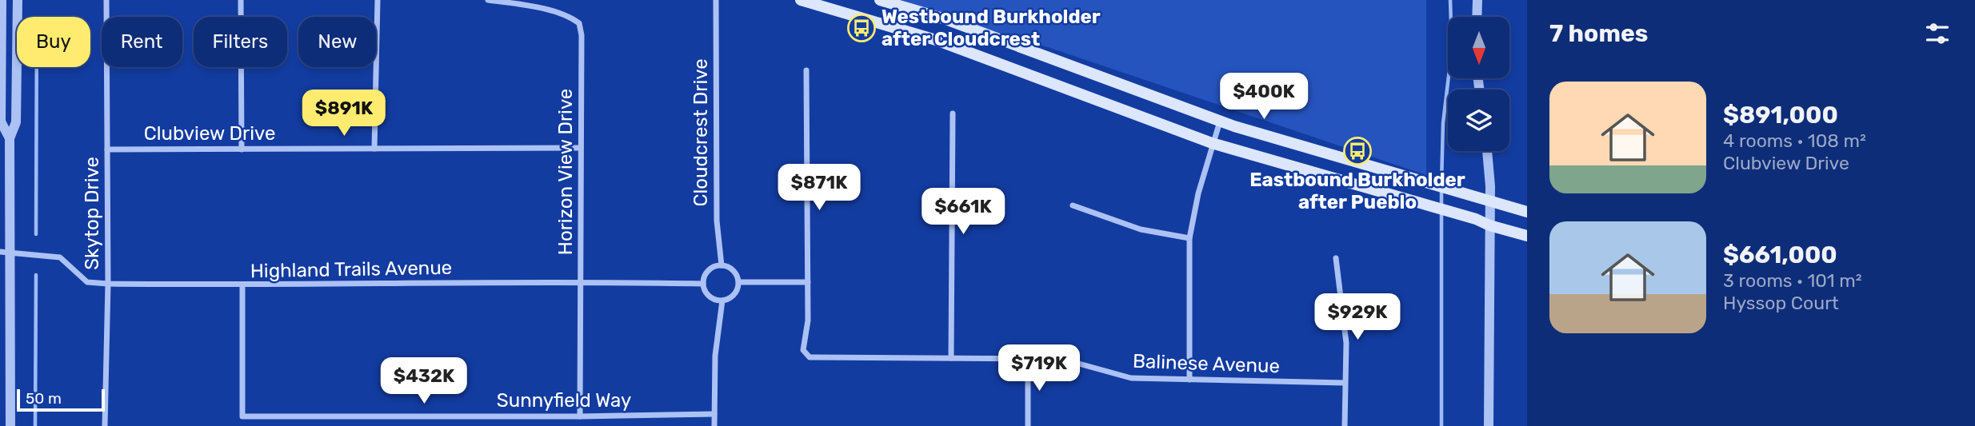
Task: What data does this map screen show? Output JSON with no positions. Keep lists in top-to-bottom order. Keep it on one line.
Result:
{"streets":{"street":["Cloudcrest Drive","Clubview Drive","Horizon View Drive","Skytop Drive","Highland Trails Avenue","Balinese Avenue","Sunnyfield Way"]},"crossings":[["Cloudcrest Drive","Highland Trails Avenue"],["Clubview Drive","Horizon View Drive"],["Clubview Drive","Skytop Drive"],["Horizon View Drive","Highland Trails Avenue"],["Horizon View Drive","Sunnyfield Way"],["Skytop Drive","Highland Trails Avenue"],["Highland Trails Avenue","Sunnyfield Way"]],"places":{"bus stop":["Westbound Burkholder after Cloudcrest","Eastbound Burkholder after Pueblo"]},"scale_bar":"50 m","north":"bottom","page":{"heading":"7 homes","chip":["Buy","Rent","Filters","New"],"list":[{"name":"$891,000","note":"4 rooms · 108 m² · Clubview Drive"},{"name":"$661,000","note":"3 rooms · 101 m² · Hyssop Court"}],"price":["$400K","$891K","$871K","$661K","$929K","$719K","$432K"],"scale":"50 m"}}
